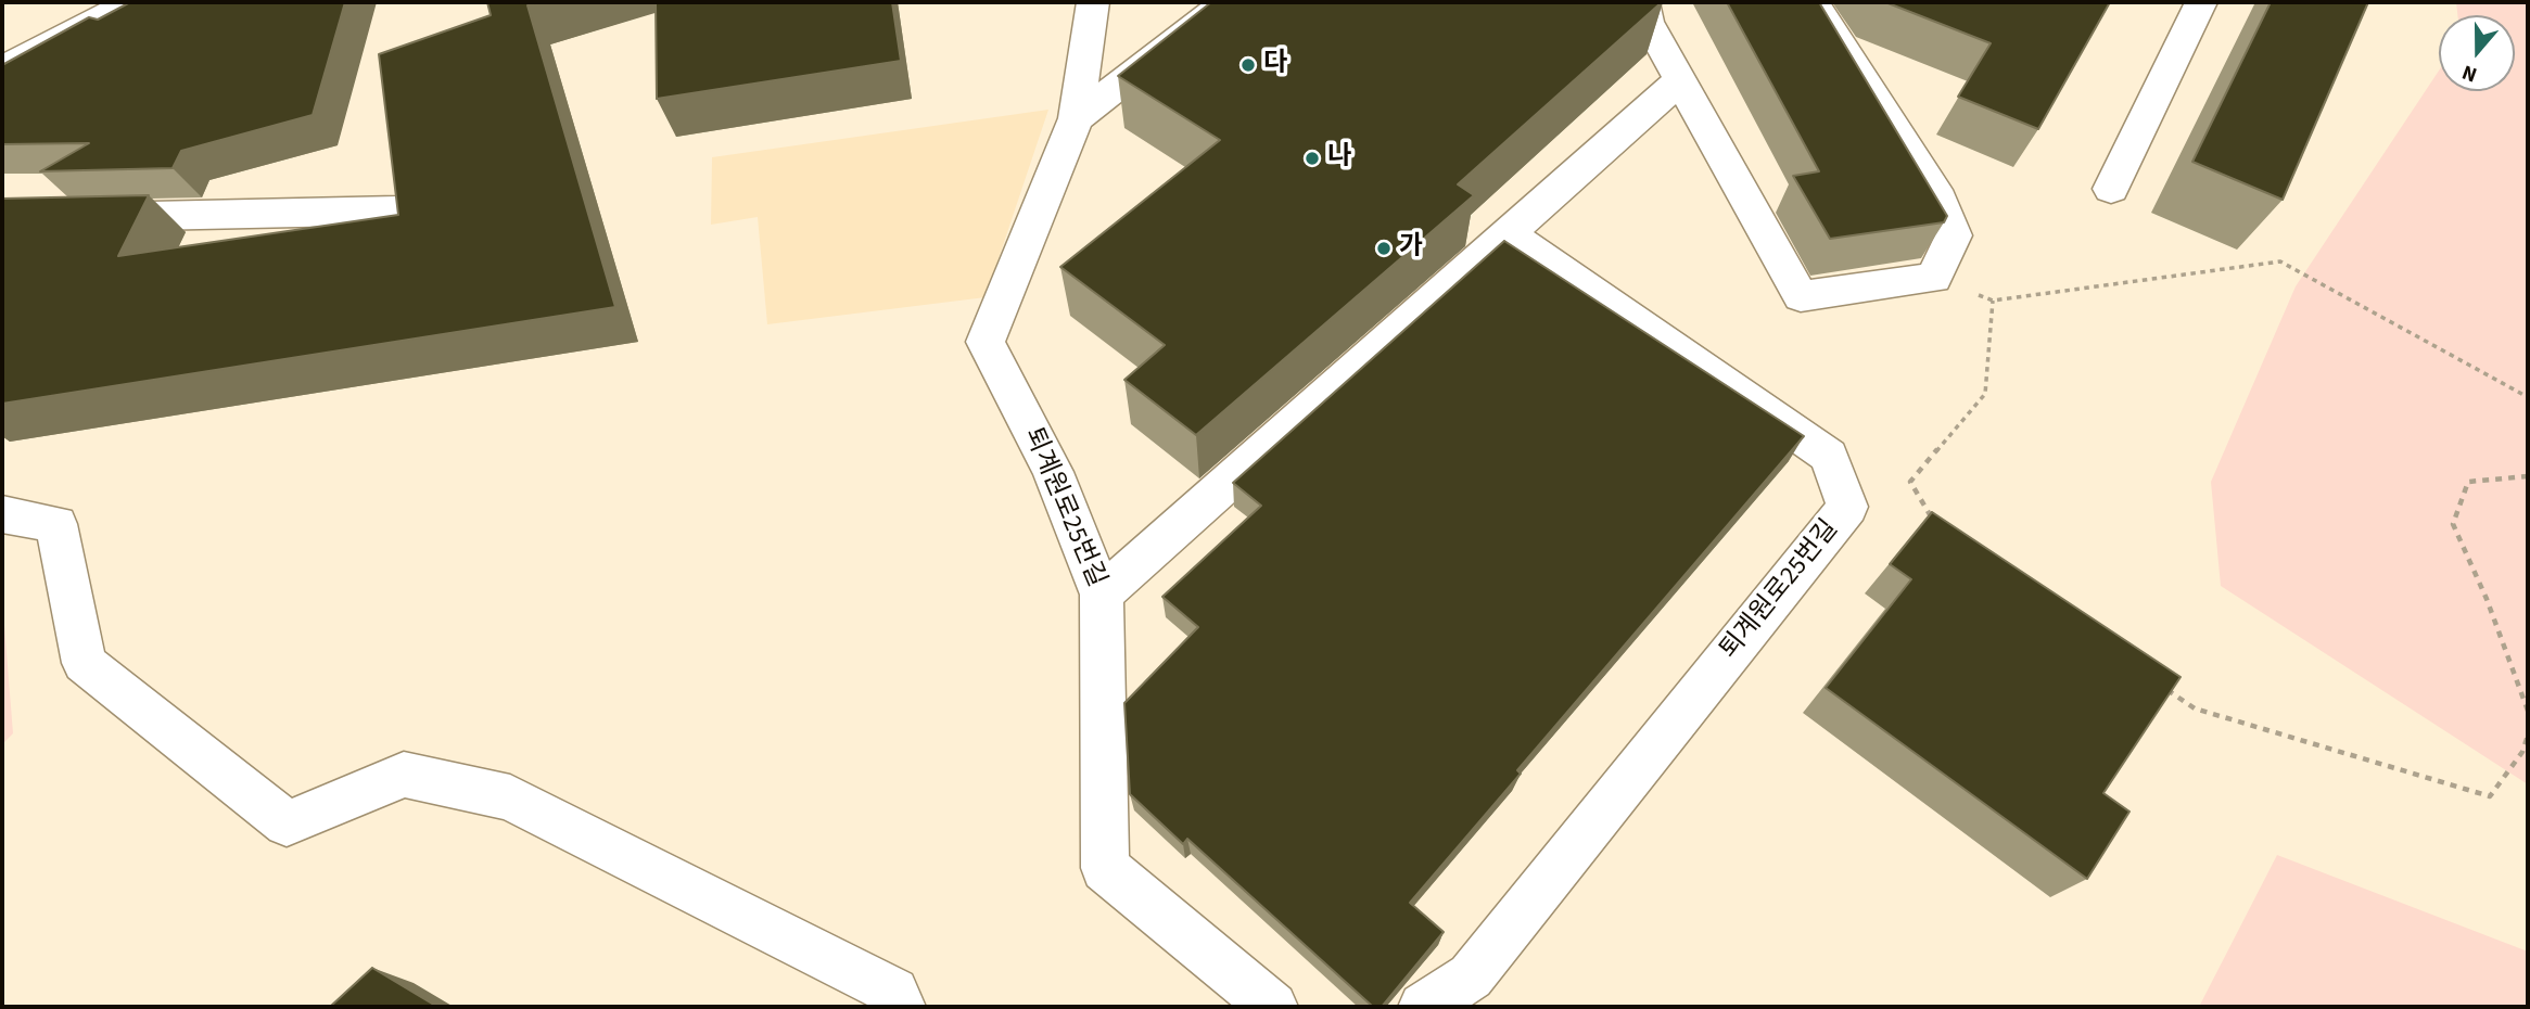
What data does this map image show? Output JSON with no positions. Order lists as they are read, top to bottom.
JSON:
{
  "streets": {
    "street": ["퇴계원로25번길"]
  },
  "places": ["다", "나", "가"],
  "north": "bottom"
}
